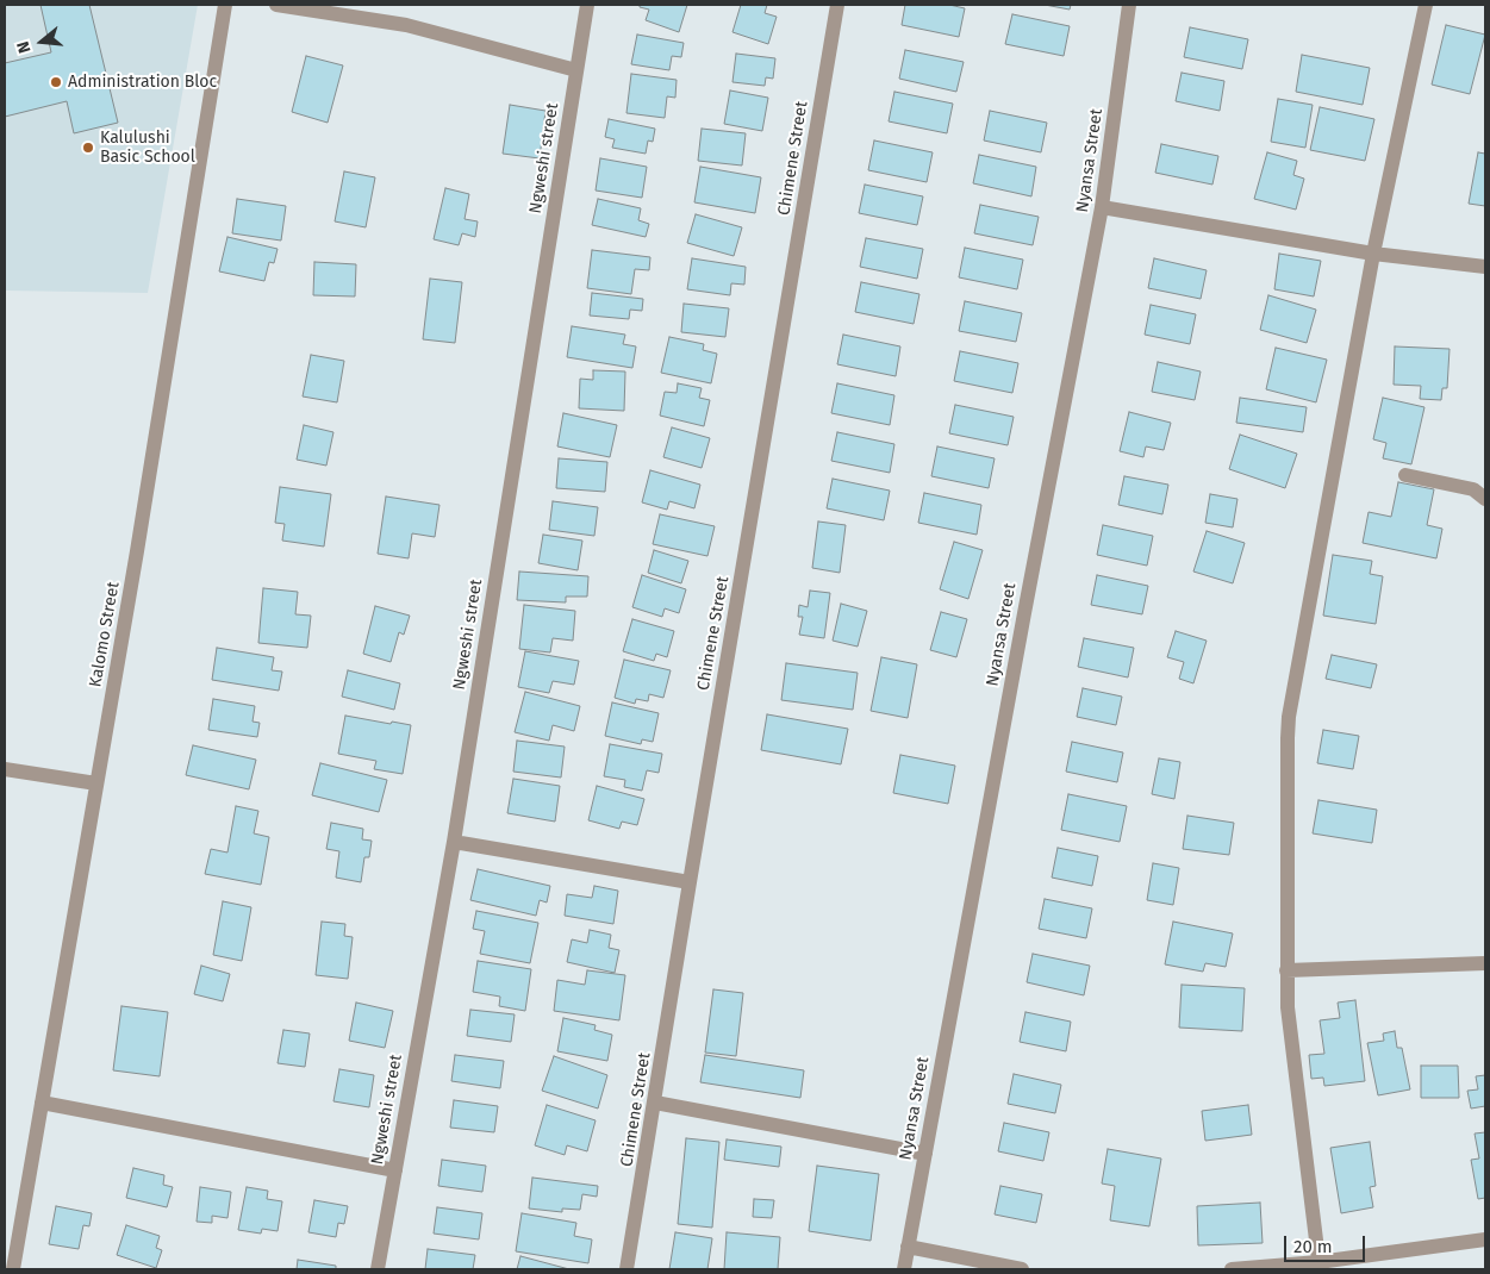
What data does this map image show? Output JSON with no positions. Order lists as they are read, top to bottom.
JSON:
{
  "streets": {
    "street": [
      "Ngweshi street",
      "Chimene Street",
      "Nyansa Street",
      "Kalomo Street"
    ]
  },
  "places": ["Administration Bloc", "Kalulushi Basic School"],
  "scale_bar": "20 m",
  "north": "left"
}
